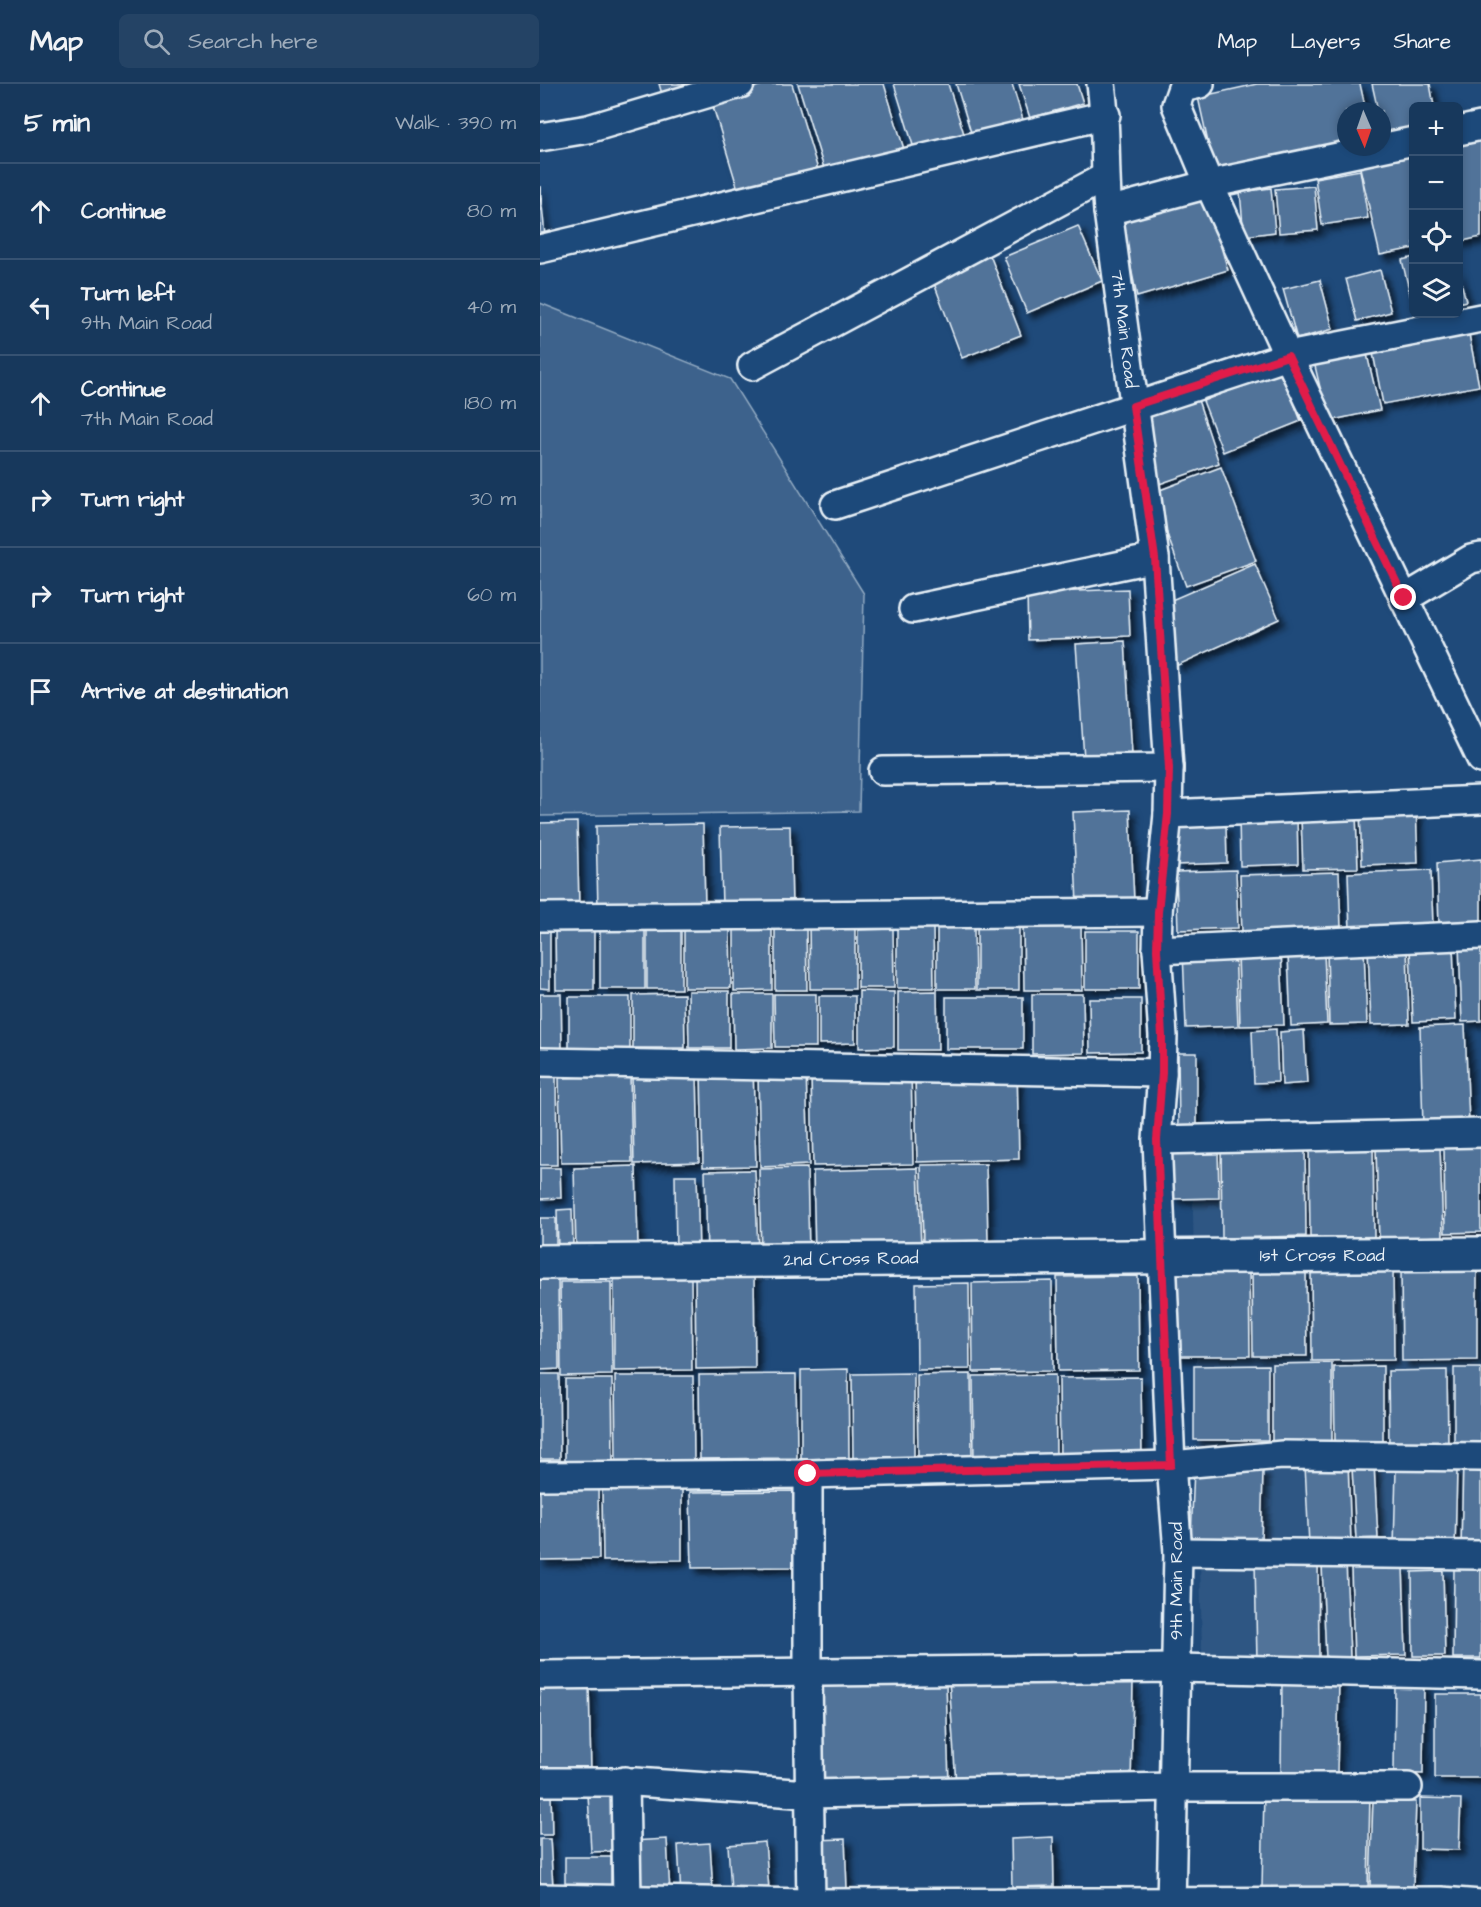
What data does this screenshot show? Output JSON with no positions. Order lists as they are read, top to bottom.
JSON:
{
  "streets": {
    "street": [
      "7th Main Road",
      "1st Cross Road",
      "2nd Cross Road",
      "9th Main Road"
    ]
  },
  "crossings": [
    ["7th Main Road", "1st Cross Road"],
    ["7th Main Road", "2nd Cross Road"],
    ["7th Main Road", "9th Main Road"],
    ["1st Cross Road", "2nd Cross Road"],
    ["1st Cross Road", "9th Main Road"],
    ["2nd Cross Road", "9th Main Road"]
  ],
  "north": "bottom",
  "page": {
    "header": "Map",
    "search": "Search here",
    "nav": ["Map", "Layers", "Share"],
    "heading": ["5 min", "Walk · 390 m"],
    "map_buttons": ["+", "−"],
    "list": [
      ["Continue", "80 m"],
      ["Turn left", "9th Main Road", "40 m"],
      ["Continue", "7th Main Road", "180 m"],
      ["Turn right", "30 m"],
      ["Turn right", "60 m"],
      "Arrive at destination"
    ]
  }
}
